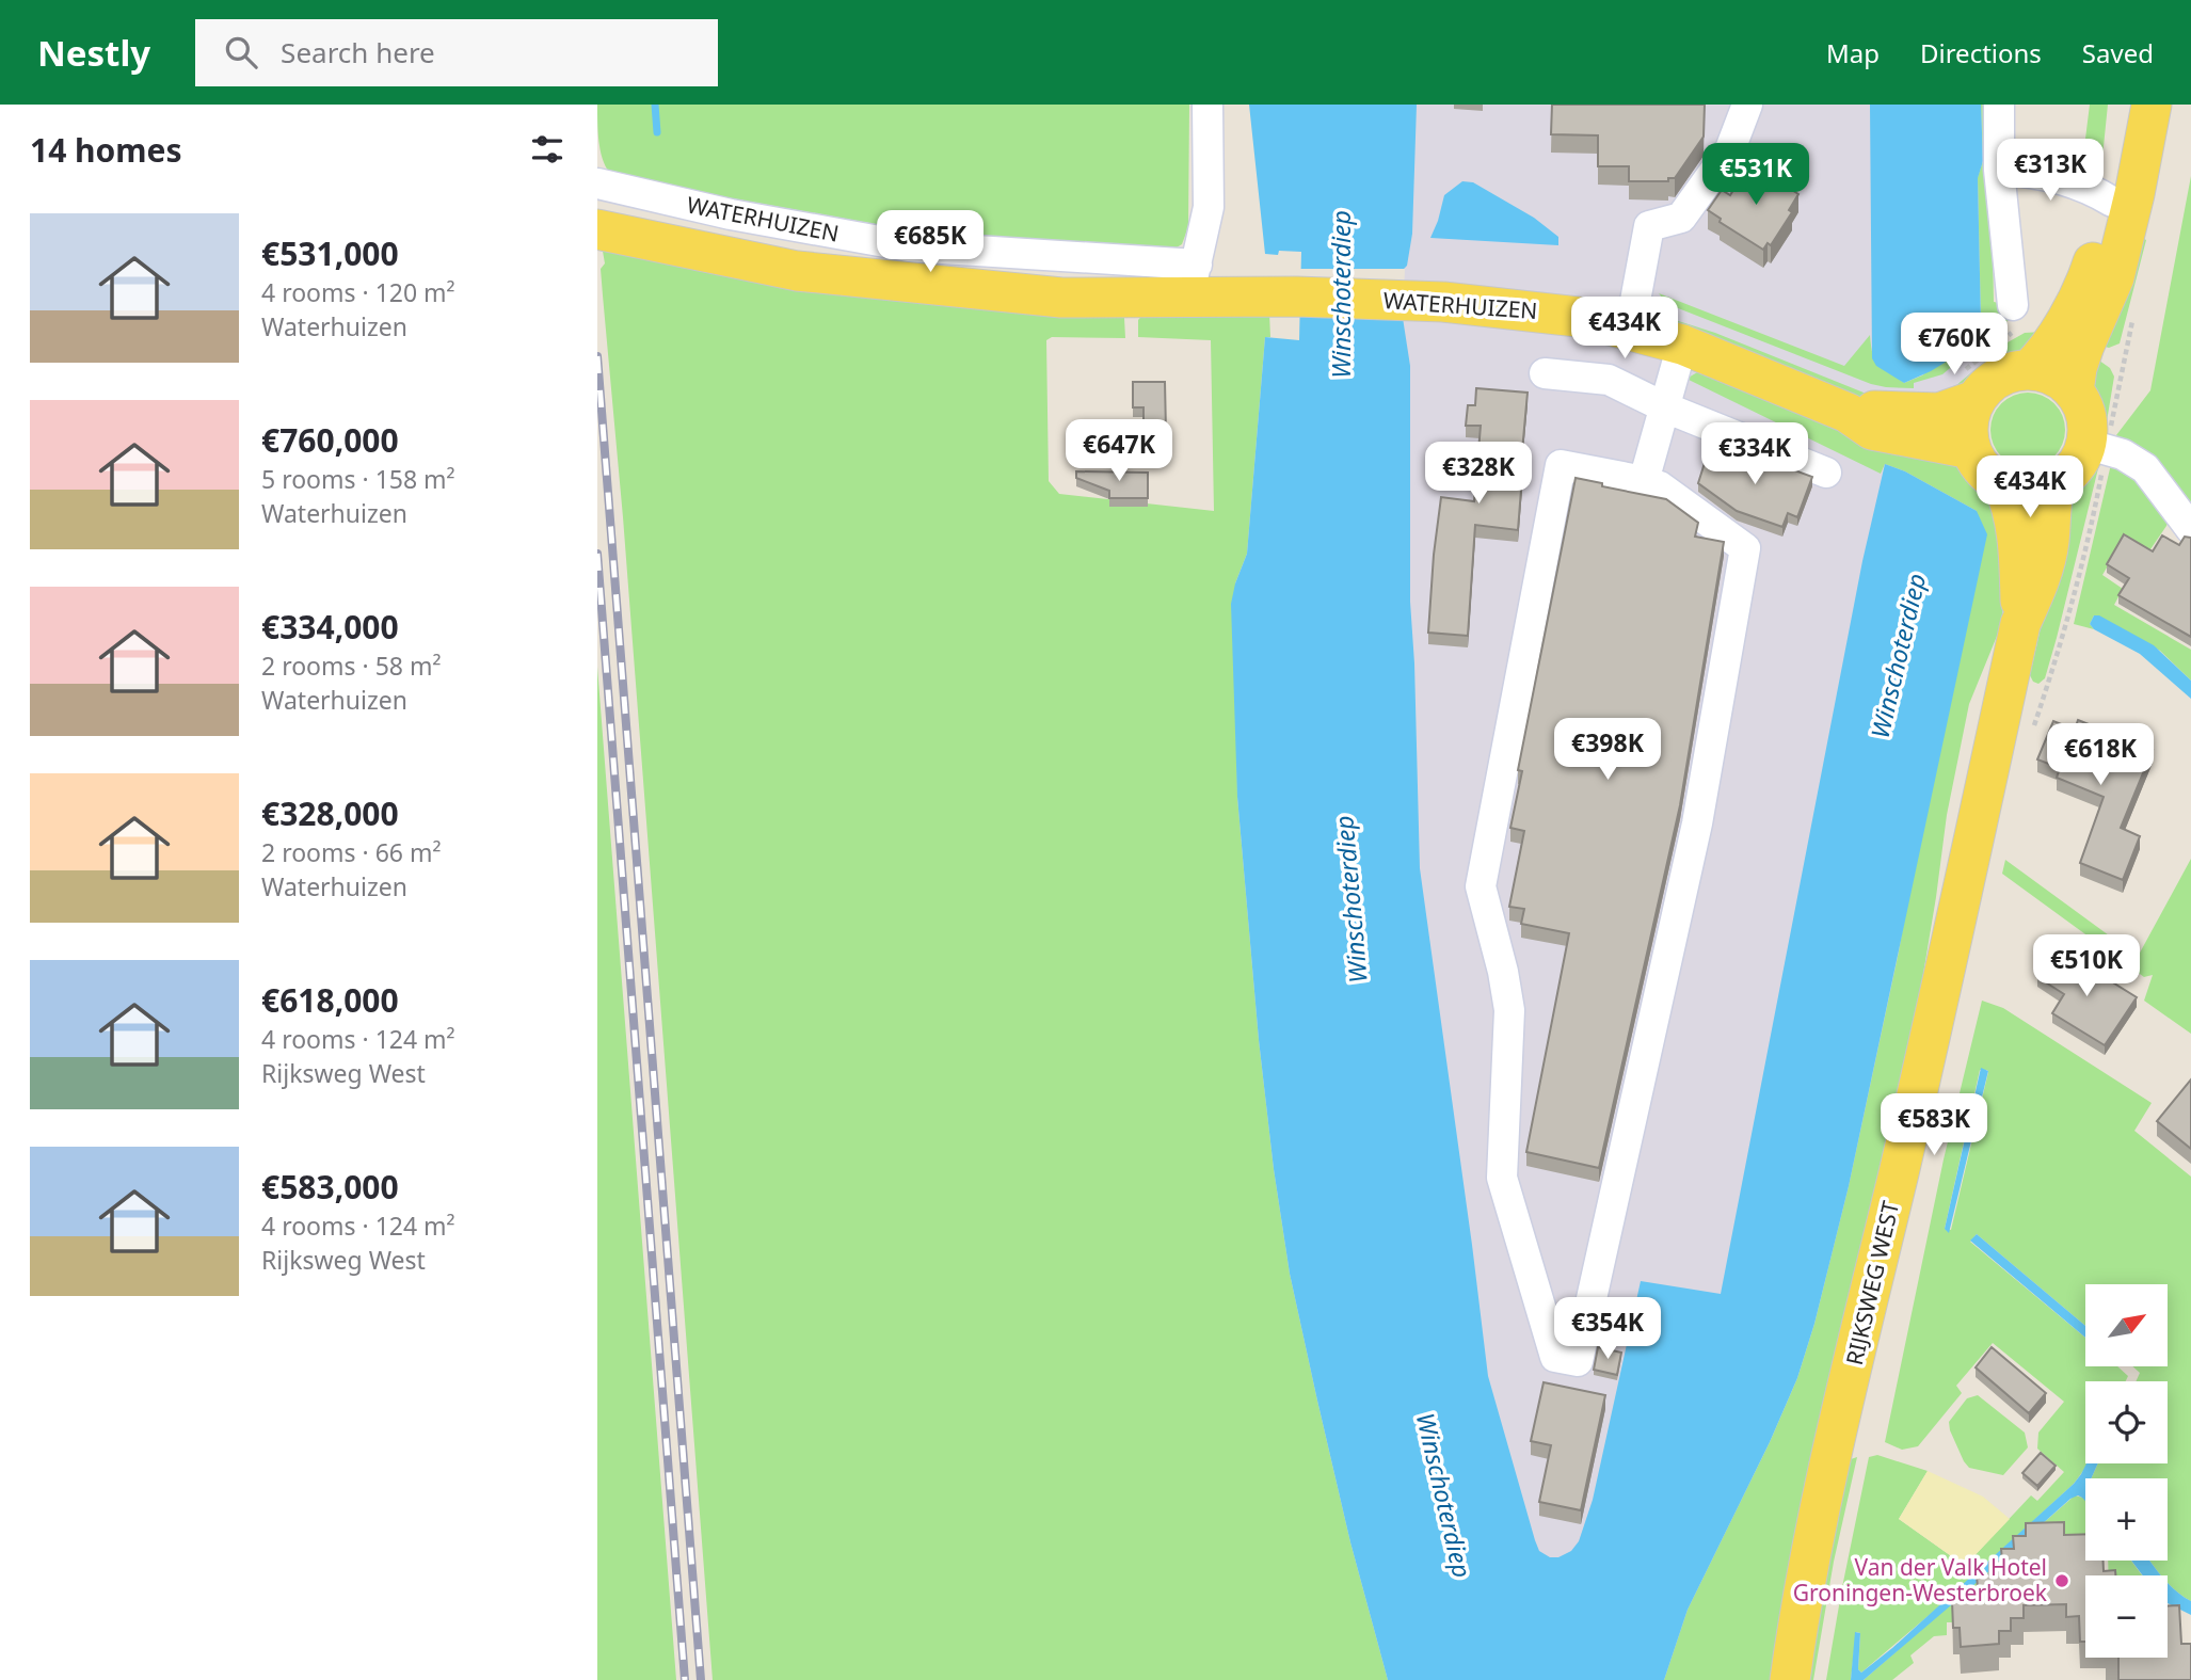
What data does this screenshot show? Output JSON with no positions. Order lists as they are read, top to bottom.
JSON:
{
  "streets": {
    "main road": ["WATERHUIZEN", "RIJKSWEG WEST"]
  },
  "crossings": [
    ["WATERHUIZEN", "RIJKSWEG WEST"]
  ],
  "water": ["Winschoterdiep"],
  "places": ["Van der Valk Hotel Groningen-Westerbroek"],
  "north": "top right",
  "page": {
    "header": "Nestly",
    "search": "Search here",
    "nav": ["Map", "Directions", "Saved"],
    "heading": "14 homes",
    "price": [
      "€313K",
      "€531K",
      "€685K",
      "€434K",
      "€760K",
      "€647K",
      "€334K",
      "€328K",
      "€434K",
      "€398K",
      "€618K",
      "€510K",
      "€583K",
      "€354K"
    ],
    "list": [
      {
        "name": "€531,000",
        "note": "4 rooms · 120 m² · Waterhuizen"
      },
      {
        "name": "€760,000",
        "note": "5 rooms · 158 m² · Waterhuizen"
      },
      {
        "name": "€334,000",
        "note": "2 rooms · 58 m² · Waterhuizen"
      },
      {
        "name": "€328,000",
        "note": "2 rooms · 66 m² · Waterhuizen"
      },
      {
        "name": "€618,000",
        "note": "4 rooms · 124 m² · Rijksweg West"
      },
      {
        "name": "€583,000",
        "note": "4 rooms · 124 m² · Rijksweg West"
      }
    ],
    "map_buttons": ["+", "−"]
  }
}
